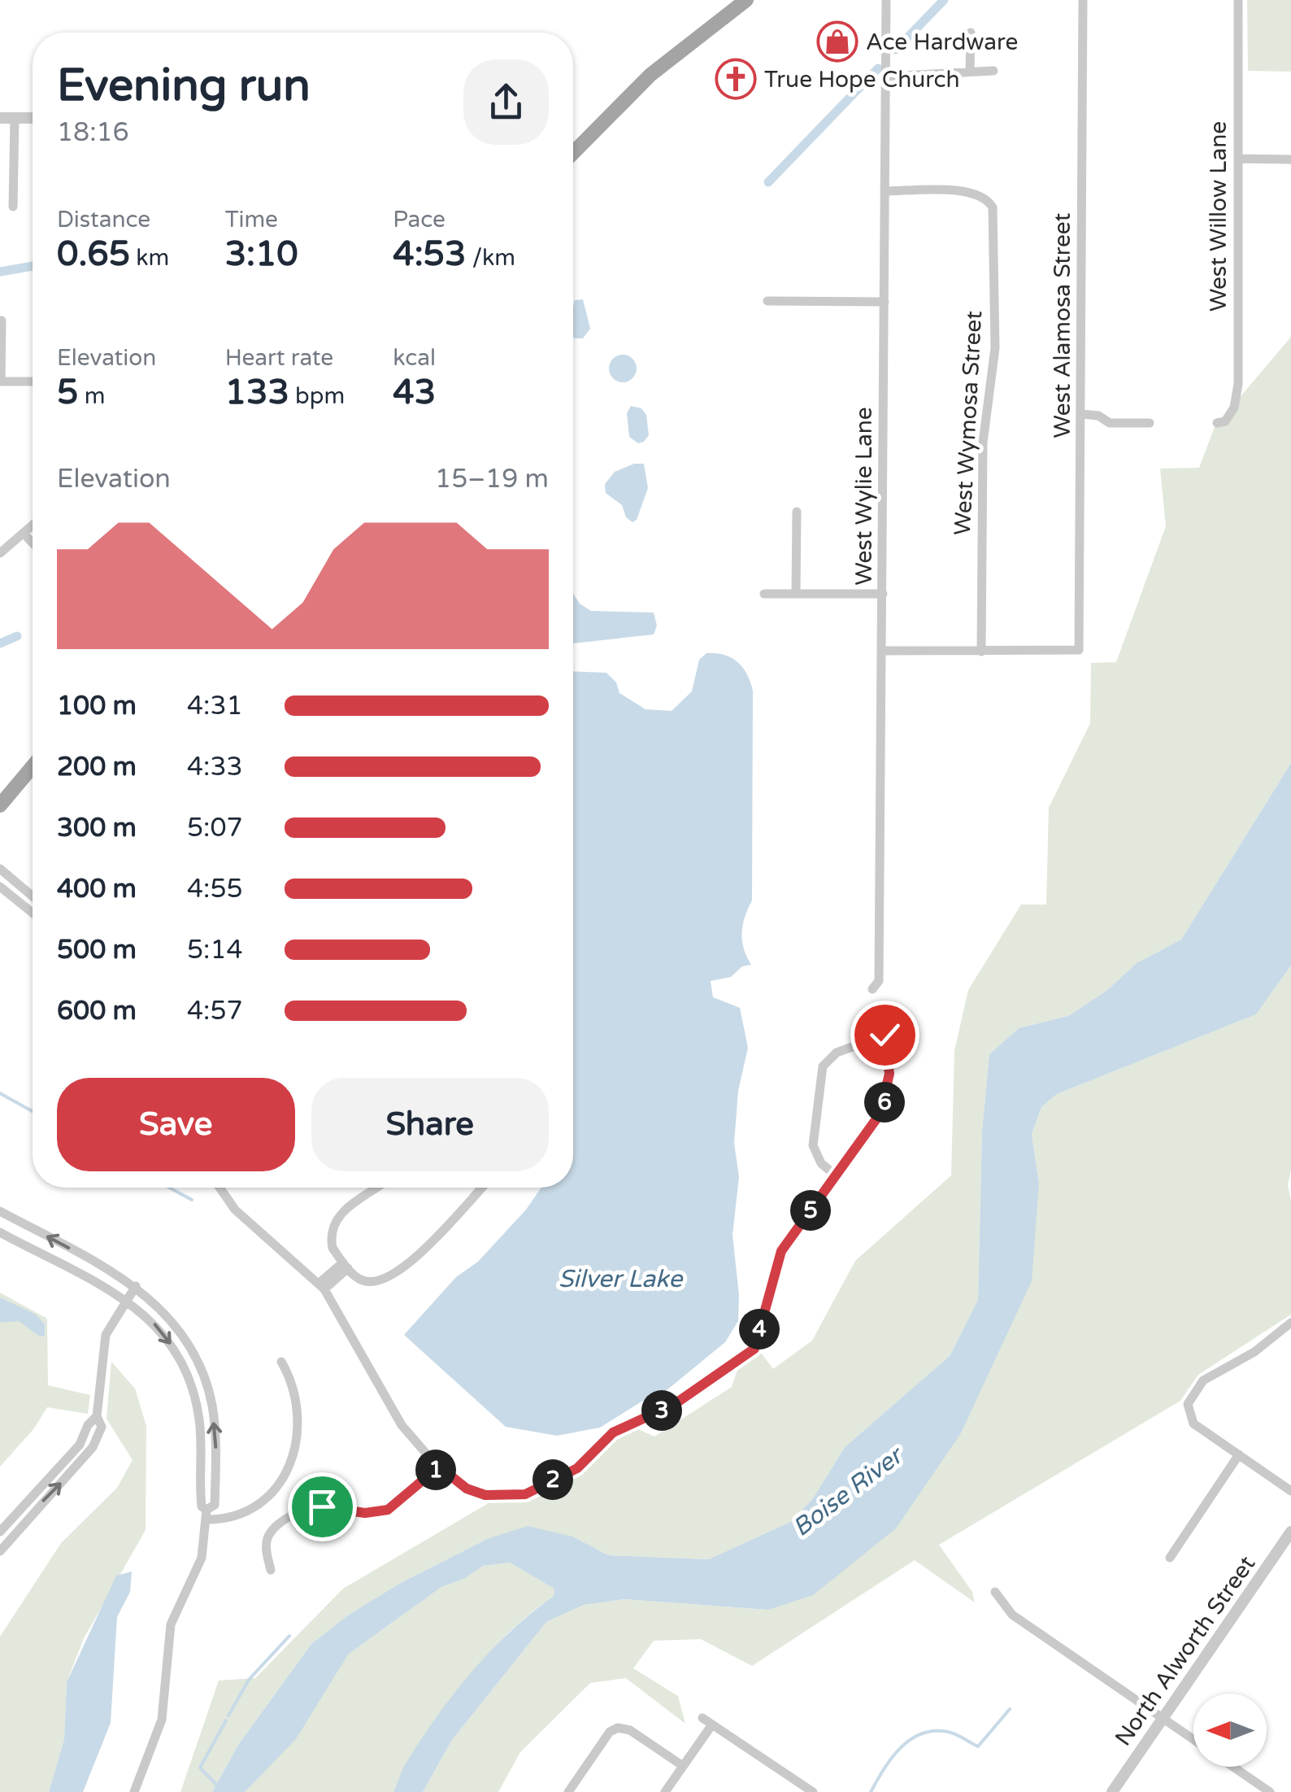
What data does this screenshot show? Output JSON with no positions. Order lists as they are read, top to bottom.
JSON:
{
  "streets": {
    "street": [
      "West Willow Lane",
      "West Alamosa Street",
      "West Wymosa Street",
      "West Wylie Lane",
      "North Alworth Street"
    ]
  },
  "crossings": [
    ["West Alamosa Street", "West Wymosa Street"],
    ["West Wymosa Street", "West Wylie Lane"]
  ],
  "water": ["Silver Lake", "Boise River"],
  "places": {
    "shop": ["Ace Hardware"],
    "church": ["True Hope Church"]
  },
  "north": "left",
  "page": {
    "heading": ["Evening run", "18:16"],
    "stats": [
      ["Distance", "0.65 km"],
      ["Time", "3:10"],
      ["Pace", "4:53 /km"],
      ["Elevation", "5 m"],
      ["Heart rate", "133 bpm"],
      ["kcal", "43"]
    ],
    "chart": ["Elevation", "15–19 m"],
    "list": [
      {
        "name": "100 m",
        "note": "4:31"
      },
      {
        "name": "200 m",
        "note": "4:33"
      },
      {
        "name": "300 m",
        "note": "5:07"
      },
      {
        "name": "400 m",
        "note": "4:55"
      },
      {
        "name": "500 m",
        "note": "5:14"
      },
      {
        "name": "600 m",
        "note": "4:57"
      }
    ],
    "buttons": ["Save", "Share"],
    "pins": [
      "6",
      "5",
      "4",
      "3",
      "1",
      "2"
    ]
  }
}
